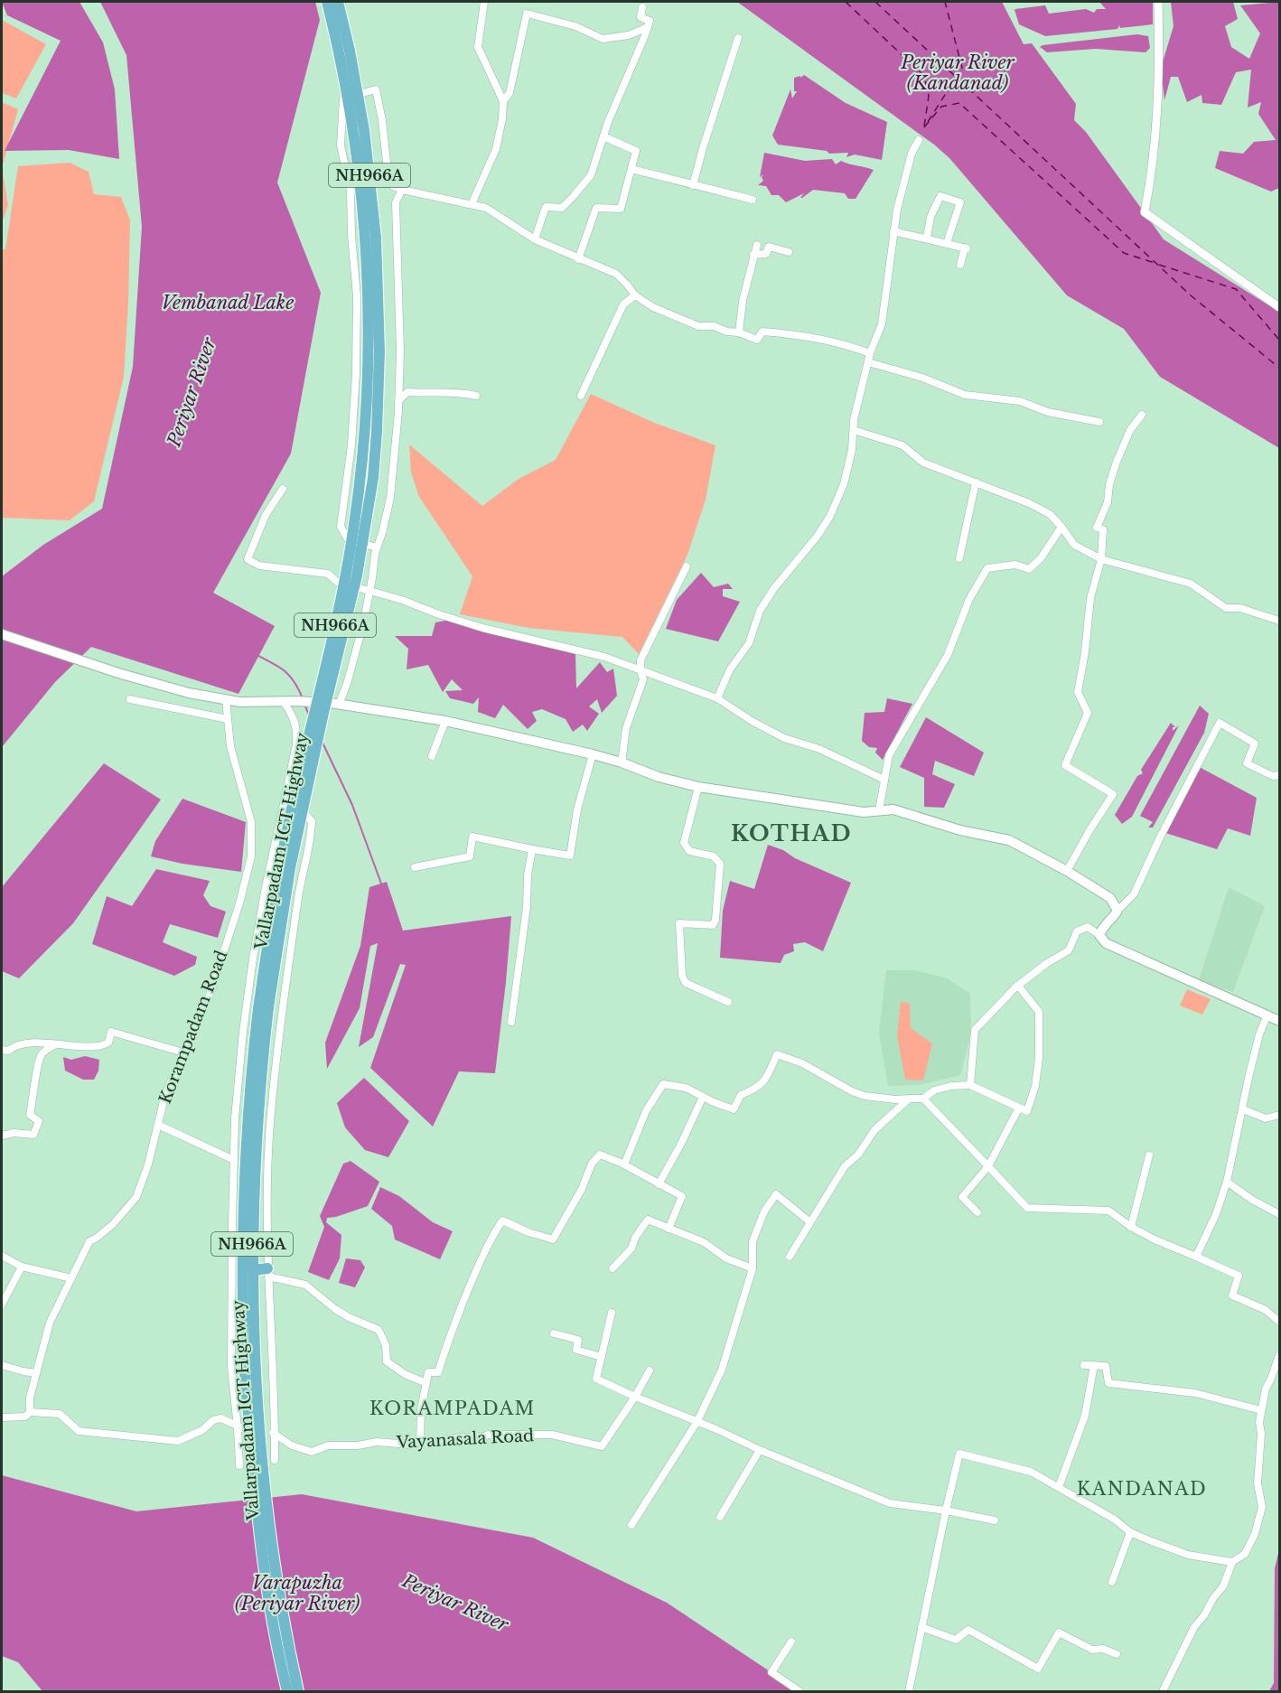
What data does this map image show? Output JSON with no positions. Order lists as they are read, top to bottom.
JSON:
{
  "streets": {
    "highway": ["NH966A", "Vallarpadam ICT Highway"],
    "street": ["Korampadam Road", "Vayanasala Road"]
  },
  "districts": ["KOTHAD", "KORAMPADAM", "KANDANAD"],
  "water": [
    "Periyar River (Kandanad)",
    "Vembanad Lake",
    "Periyar River",
    "Varapuzha (Periyar River)"
  ]
}
